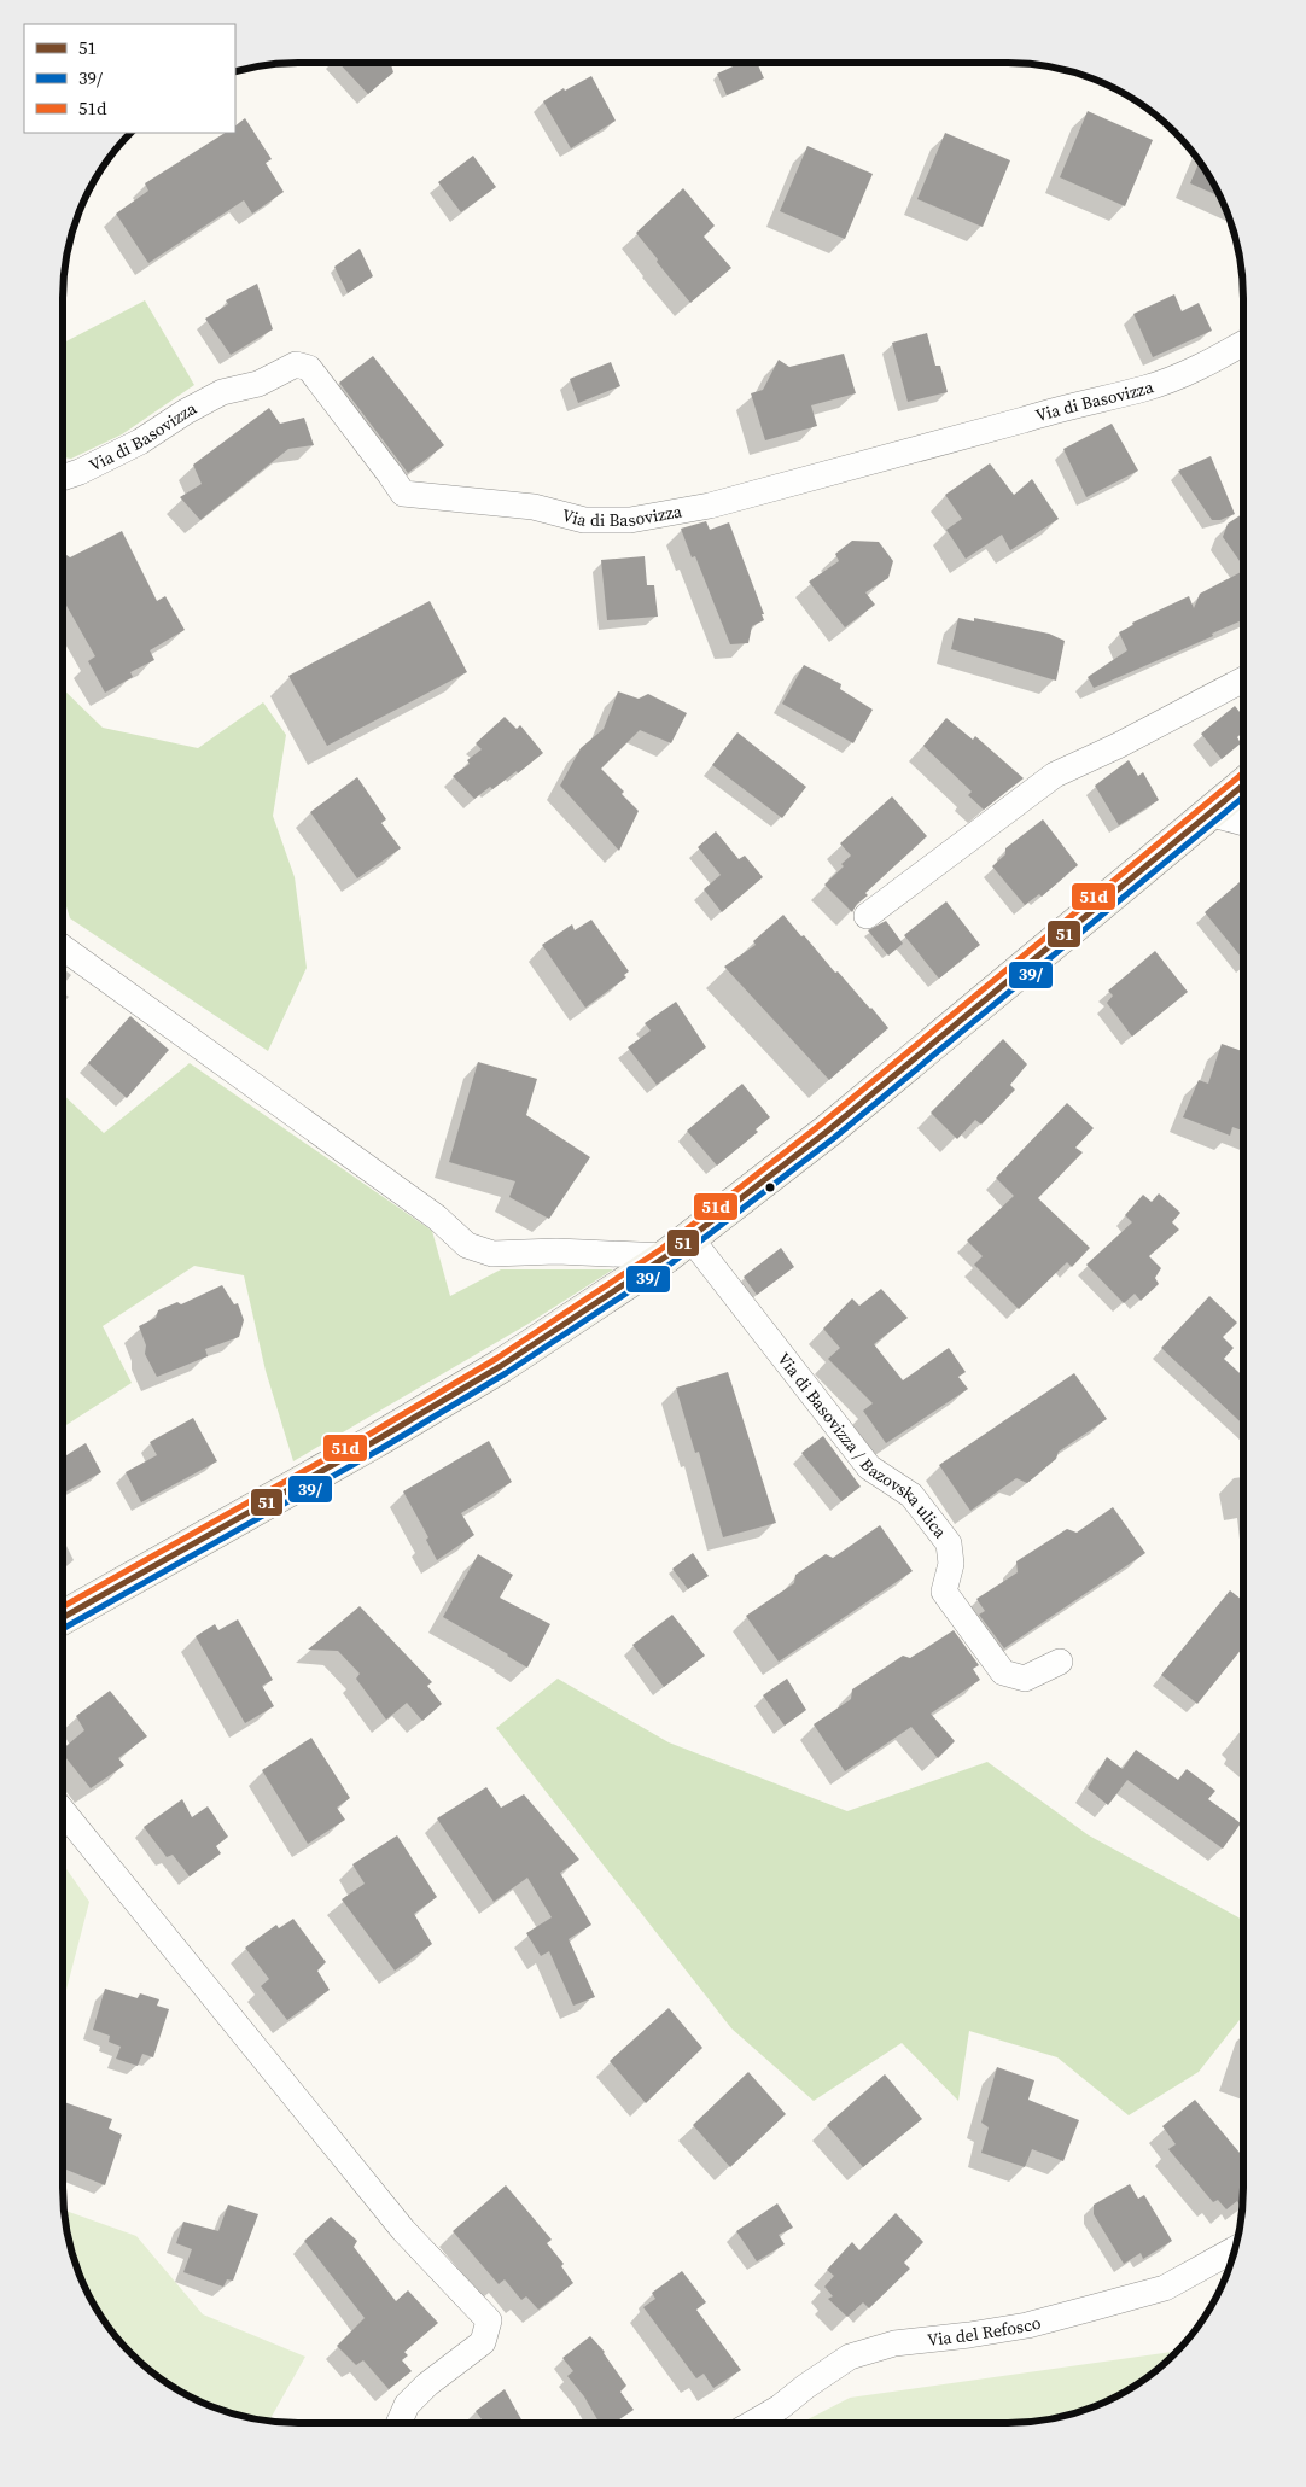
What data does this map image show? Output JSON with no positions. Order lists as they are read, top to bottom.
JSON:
{
  "streets": {
    "street": ["Via di Basovizza", "Via di Basovizza / Bazovska ulica", "Via del Refosco"]
  },
  "lines": ["transit line 51d", "transit line 51", "transit line 39/"],
  "legend": ["51", "39/", "51d"]
}
